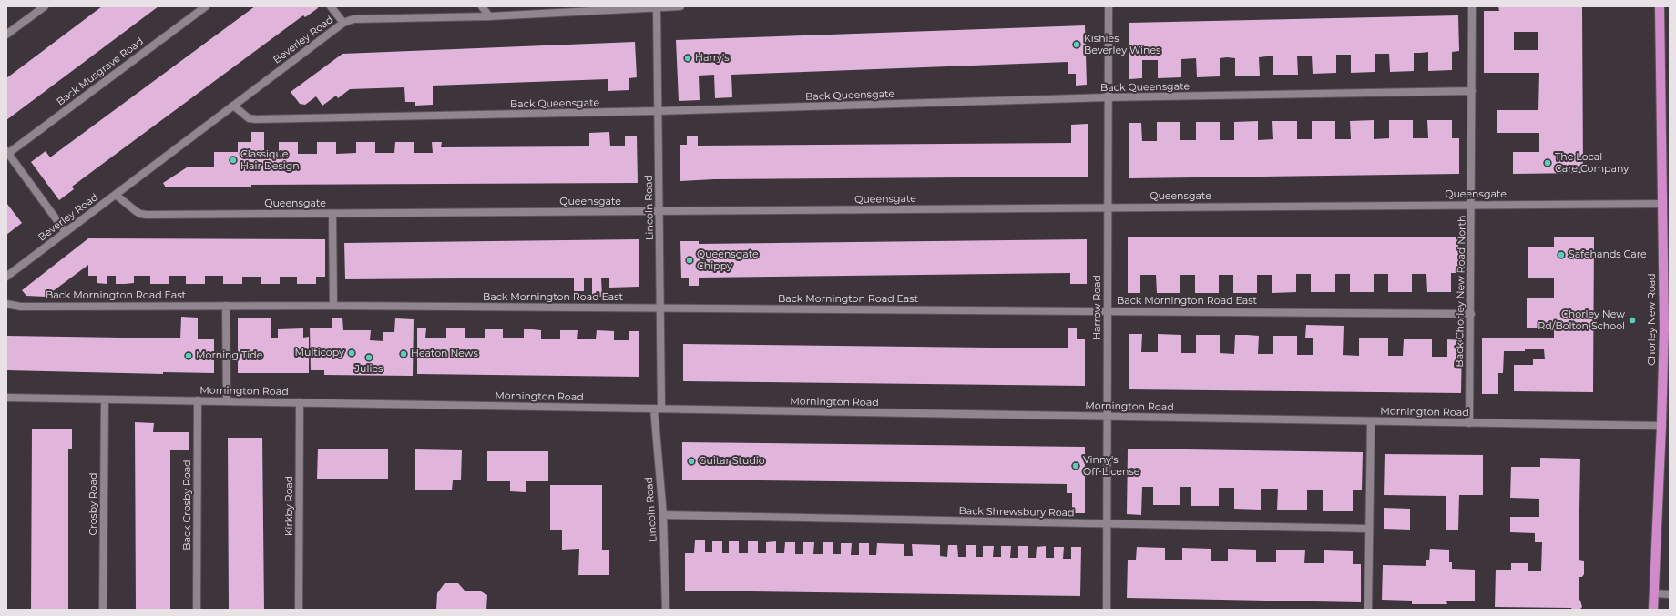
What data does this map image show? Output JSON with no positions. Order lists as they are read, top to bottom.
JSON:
{
  "streets": {
    "main road": ["Chorley New Road"],
    "street": [
      "Beverley Road",
      "Back Musgrave Road",
      "Back Queensgate",
      "Queensgate",
      "Lincoln Road",
      "Back Chorley New Road North",
      "Back Mornington Road East",
      "Harrow Road",
      "Mornington Road",
      "Crosby Road",
      "Back Crosby Road",
      "Kirkby Road",
      "Back Shrewsbury Road"
    ]
  },
  "crossings": [
    ["Beverley Road", "Back Queensgate"],
    ["Beverley Road", "Queensgate"],
    ["Beverley Road", "Lincoln Road"],
    ["Back Queensgate", "Lincoln Road"],
    ["Back Queensgate", "Back Chorley New Road North"],
    ["Back Queensgate", "Harrow Road"],
    ["Queensgate", "Lincoln Road"],
    ["Queensgate", "Back Chorley New Road North"],
    ["Queensgate", "Harrow Road"],
    ["Queensgate", "Chorley New Road"],
    ["Lincoln Road", "Back Mornington Road East"],
    ["Lincoln Road", "Mornington Road"],
    ["Lincoln Road", "Back Shrewsbury Road"],
    ["Back Chorley New Road North", "Back Mornington Road East"],
    ["Back Chorley New Road North", "Mornington Road"],
    ["Back Mornington Road East", "Harrow Road"],
    ["Harrow Road", "Mornington Road"],
    ["Harrow Road", "Back Shrewsbury Road"],
    ["Chorley New Road", "Mornington Road"],
    ["Mornington Road", "Crosby Road"],
    ["Mornington Road", "Back Crosby Road"],
    ["Mornington Road", "Kirkby Road"]
  ],
  "places": [
    "Kishies Beverley Wines",
    "Harry's",
    "Classique Hair Design",
    "The Local Care Company",
    "Safehands Care",
    "Queensgate Chippy",
    "Chorley New Rd/Bolton School",
    "Multicopy",
    "Heaton News",
    "Morning Tide",
    "Julies",
    "Guitar Studio",
    "Vinny's Off-License"
  ]
}
